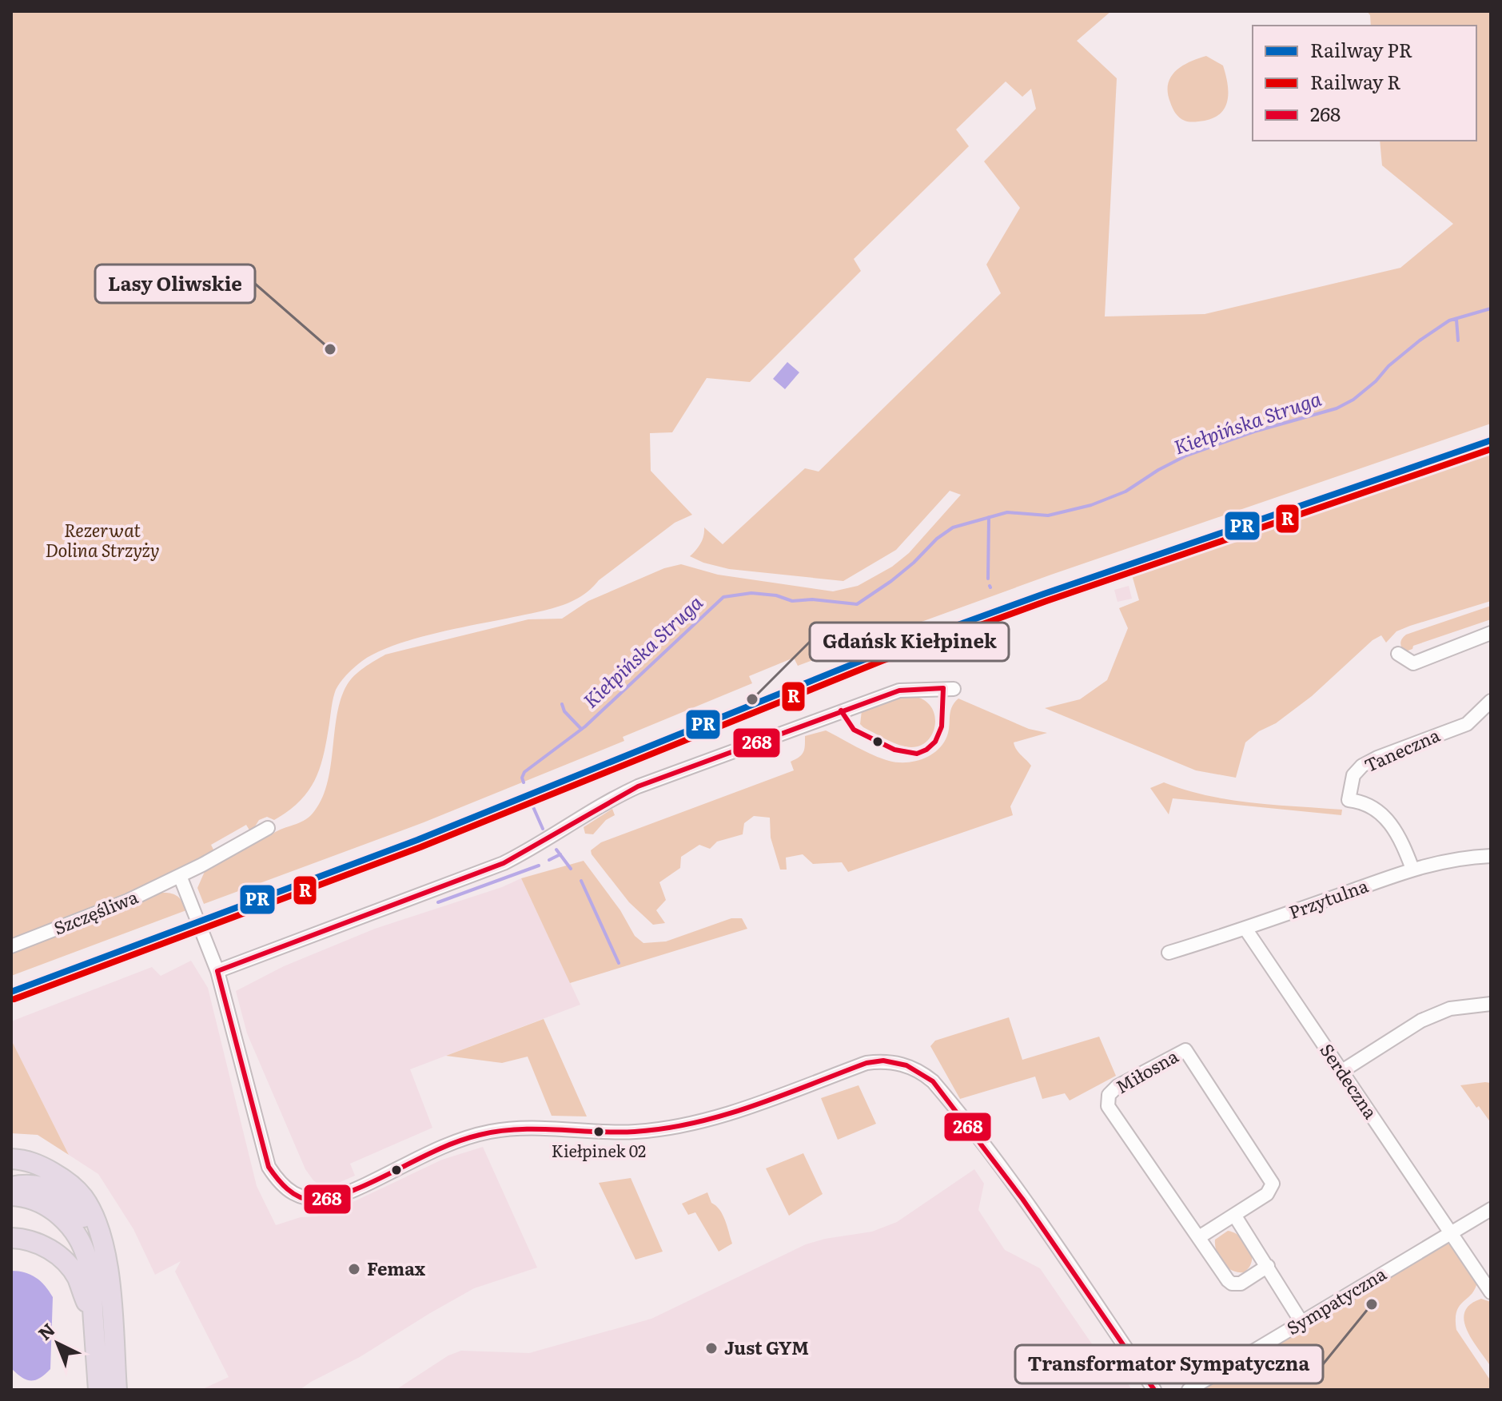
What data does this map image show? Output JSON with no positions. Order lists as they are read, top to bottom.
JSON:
{
  "streets": {
    "street": [
      "Taneczna",
      "Przytulna",
      "Szczęśliwa",
      "Miłosna",
      "Serdeczna",
      "Sympatyczna"
    ]
  },
  "crossings": [
    ["Taneczna", "Przytulna"],
    ["Przytulna", "Serdeczna"],
    ["Serdeczna", "Sympatyczna"]
  ],
  "water": ["Kiełpińska Struga"],
  "parks": ["Rezerwat Dolina Strzyży"],
  "places": [
    "Lasy Oliwskie",
    "Gdańsk Kiełpinek",
    "Kiełpinek 02",
    "Femax",
    "Transformator Sympatyczna",
    "Just GYM"
  ],
  "lines": ["rail line PR", "rail line R", "transit line 268"],
  "legend": ["Railway PR", "Railway R", "268"],
  "north": "top left"
}
